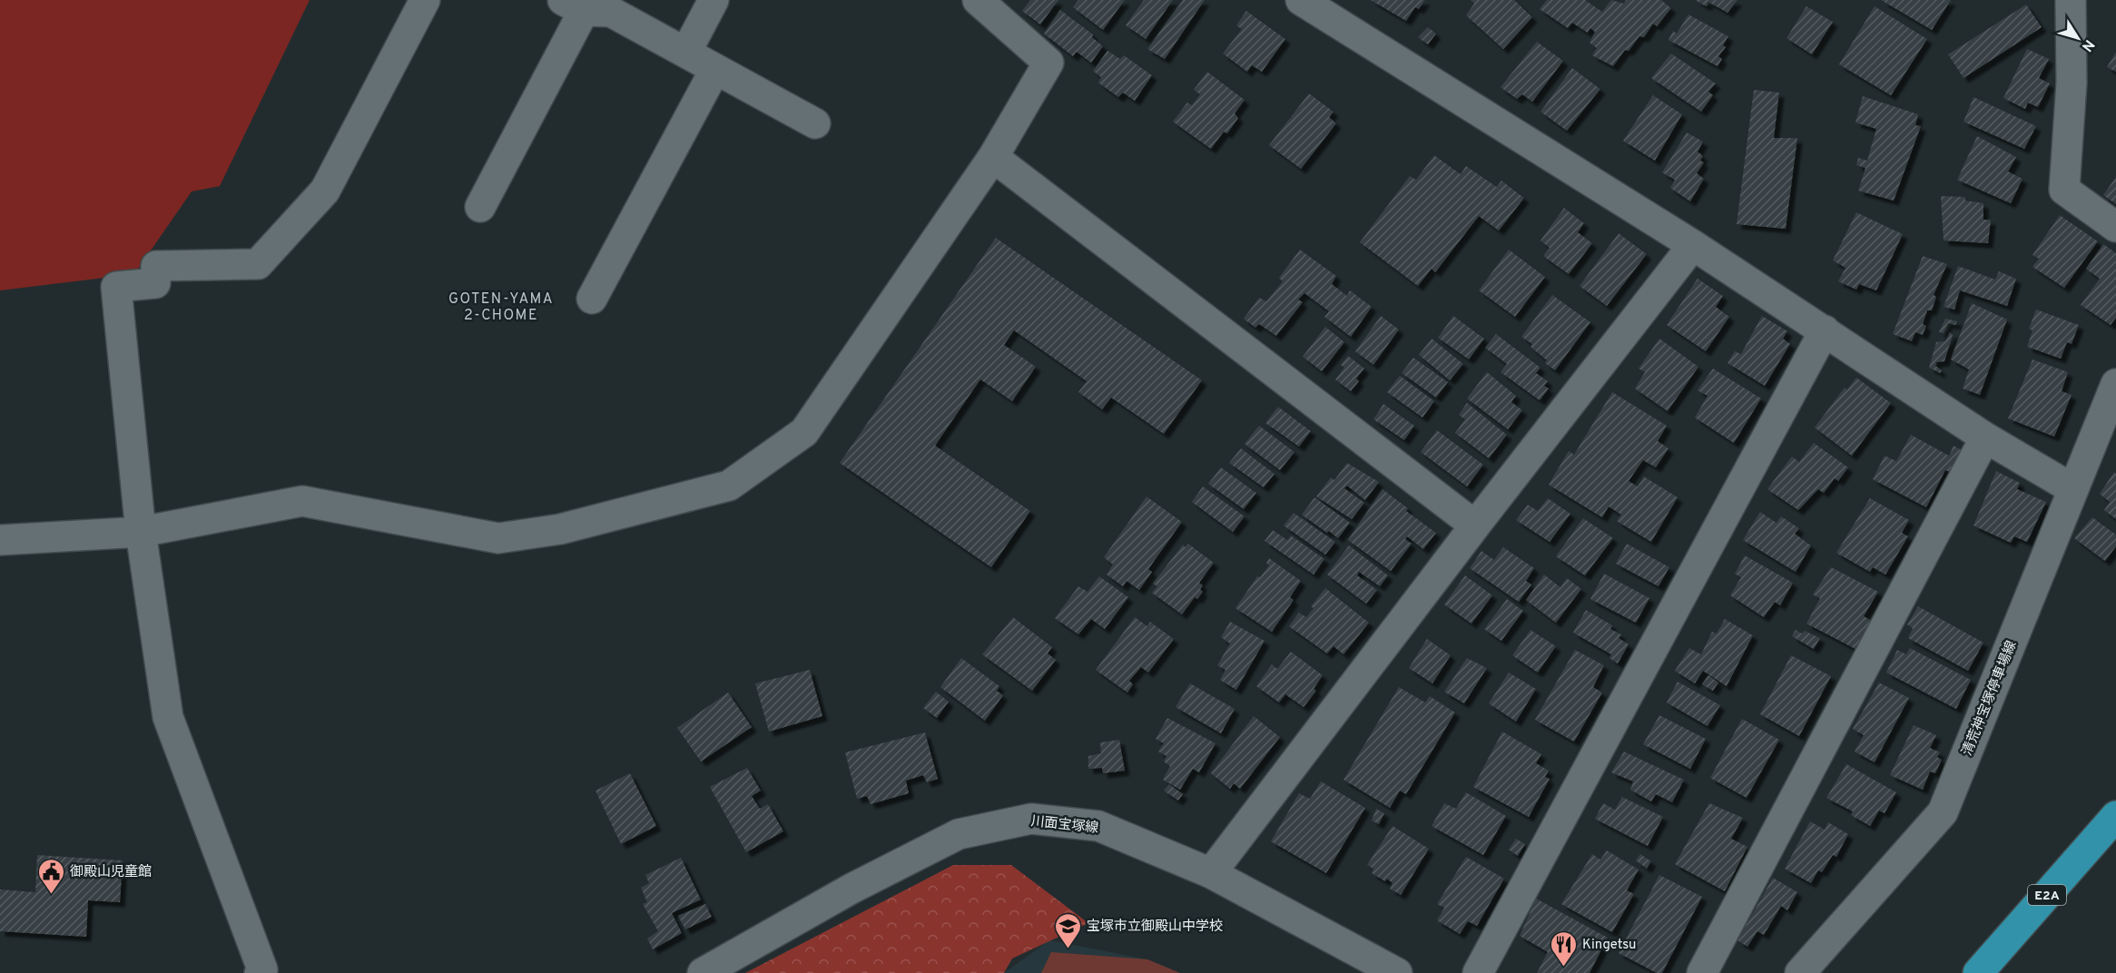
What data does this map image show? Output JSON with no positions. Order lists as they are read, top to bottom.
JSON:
{
  "streets": {
    "highway": ["E2A"],
    "street": ["清荒神宝塚停車場線", "川面宝塚線"]
  },
  "districts": ["GOTEN-YAMA 2-CHOME"],
  "places": {
    "public building": ["御殿山児童館"],
    "school or university": ["宝塚市立御殿山中学校"],
    "restaurant": ["Kingetsu"]
  },
  "north": "bottom right"
}
